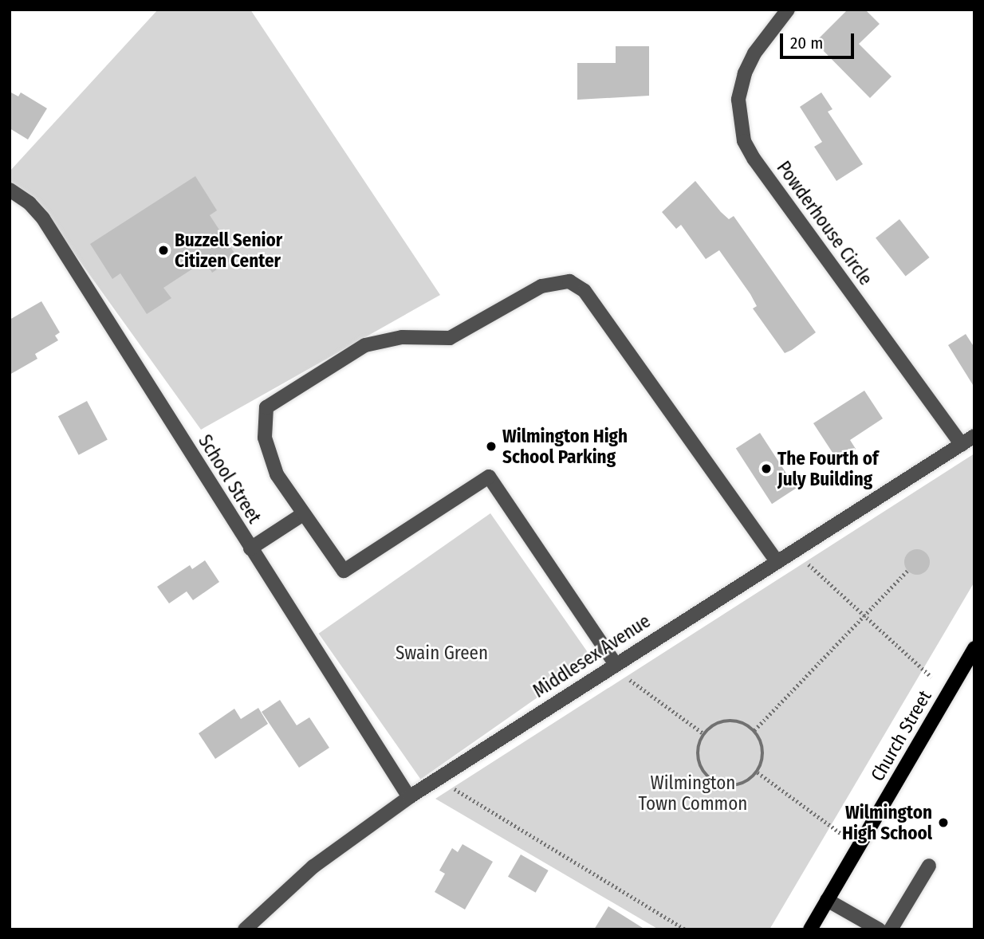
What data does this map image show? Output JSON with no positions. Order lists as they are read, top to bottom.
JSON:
{
  "streets": {
    "main road": ["Church Street"],
    "street": ["Powderhouse Circle", "School Street", "Middlesex Avenue"]
  },
  "crossings": [
    ["Powderhouse Circle", "Middlesex Avenue"],
    ["School Street", "Middlesex Avenue"]
  ],
  "parks": ["Swain Green", "Wilmington Town Common"],
  "places": [
    "Buzzell Senior Citizen Center",
    "Wilmington High School Parking",
    "The Fourth of July Building",
    "Wilmington High School"
  ],
  "scale_bar": "20 m"
}
